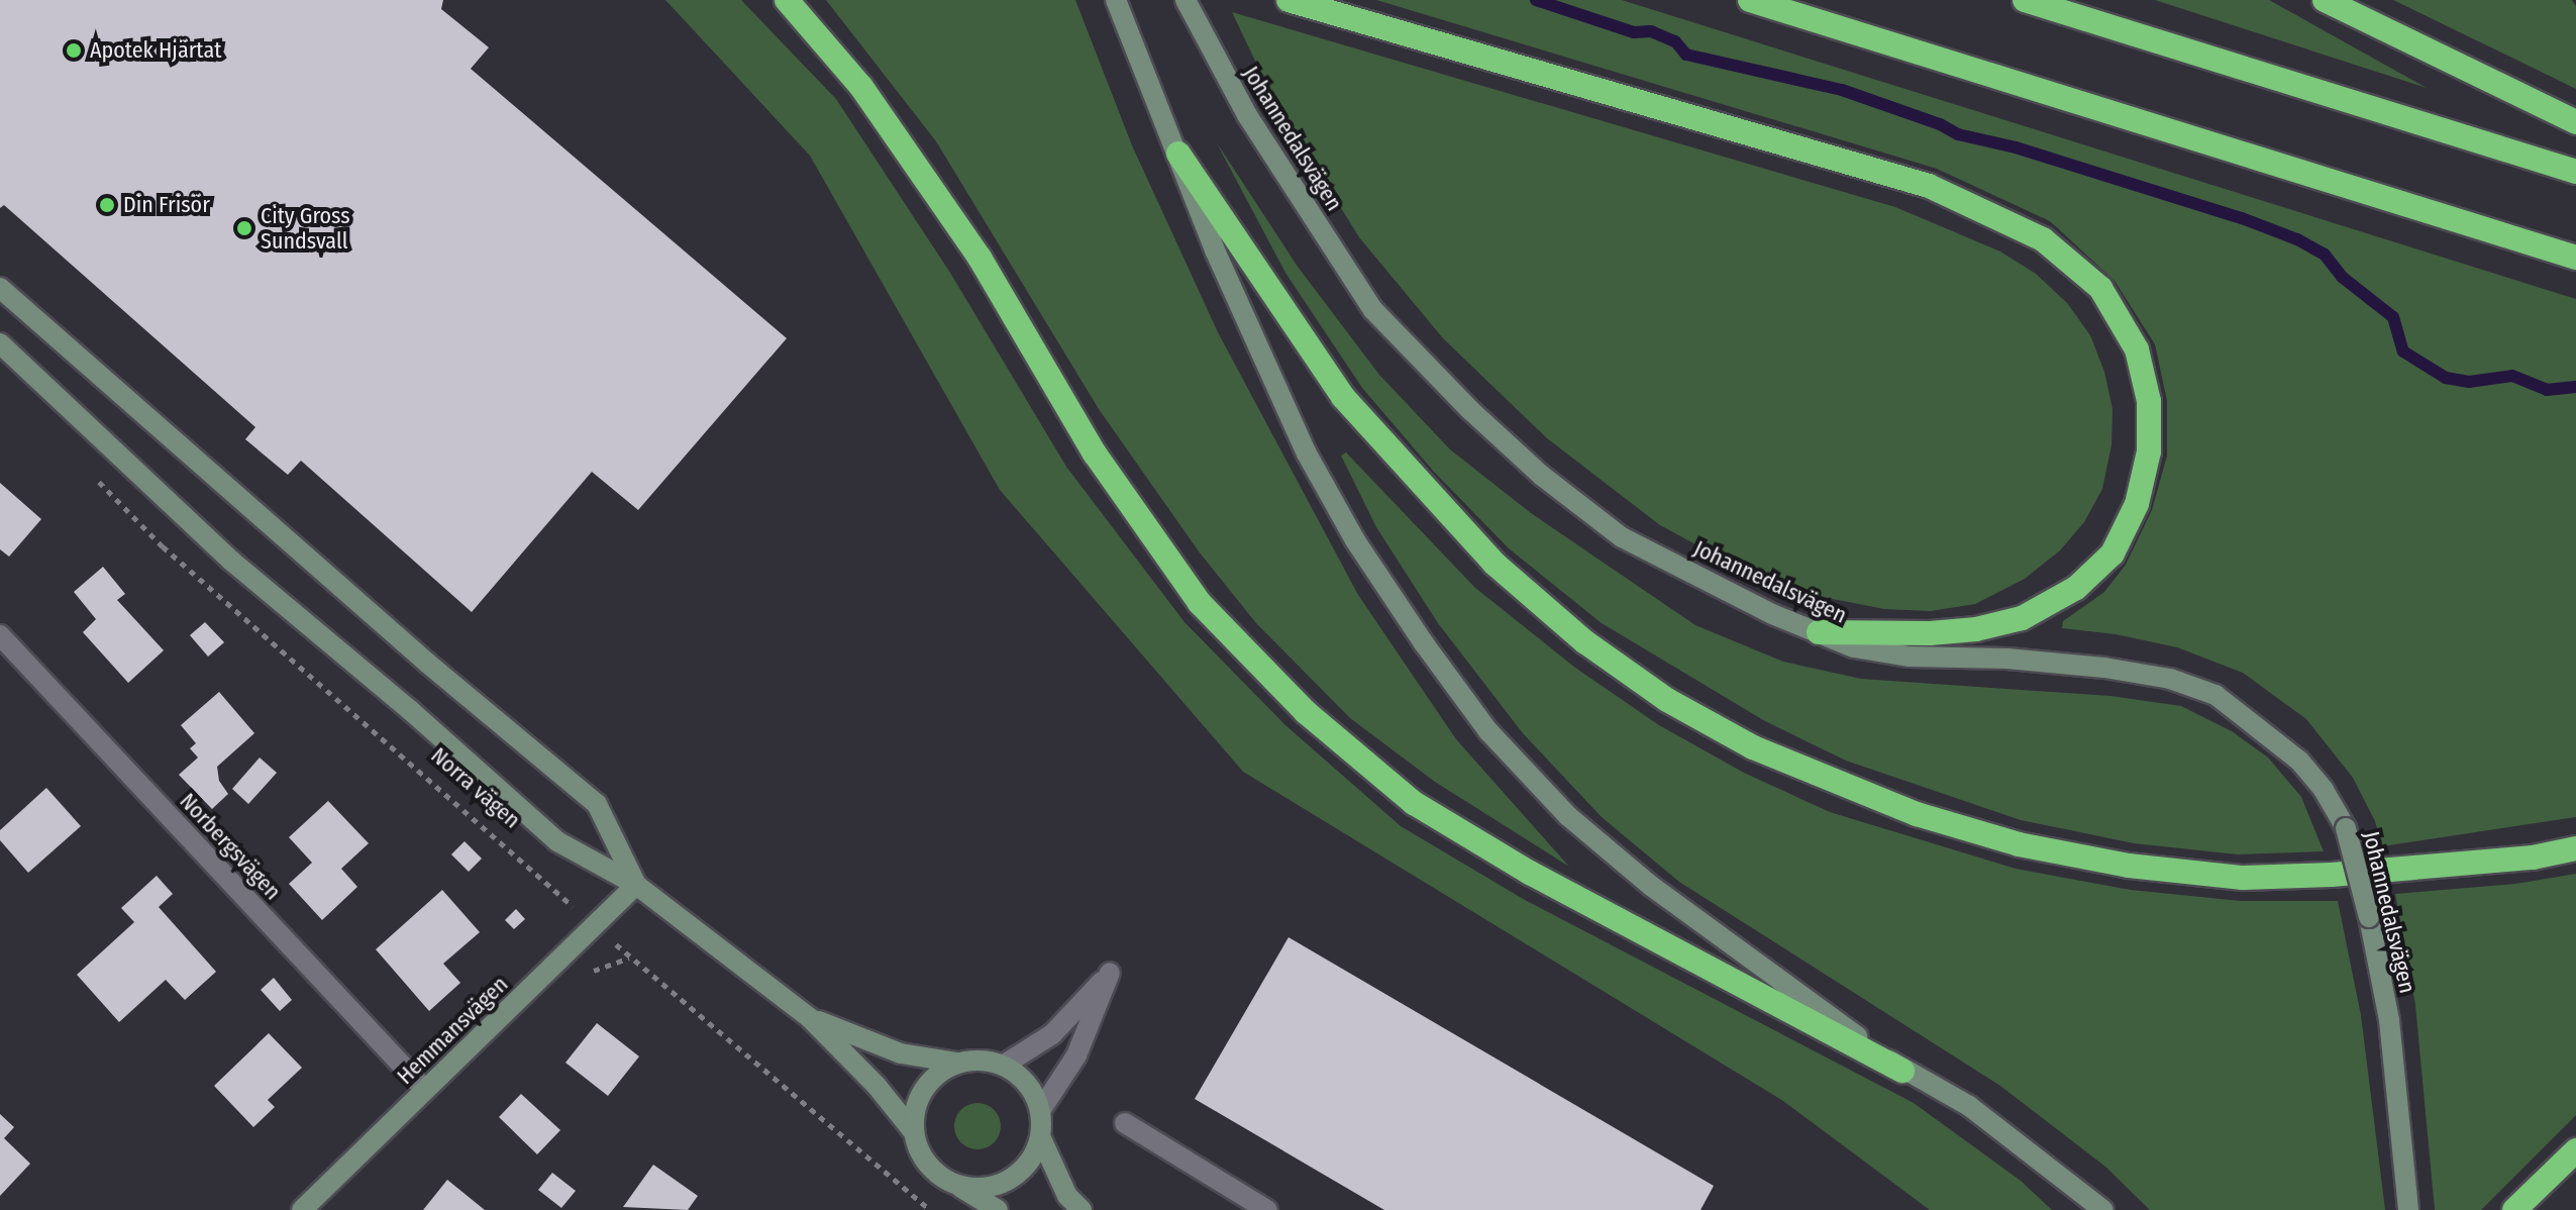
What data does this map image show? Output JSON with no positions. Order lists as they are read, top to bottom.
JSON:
{
  "streets": {
    "main road": ["Johannedalsvägen", "Norra vägen", "Hemmansvägen"],
    "street": ["Norbergsvägen"]
  },
  "crossings": [
    ["Norra vägen", "Hemmansvägen"],
    ["Norbergsvägen", "Hemmansvägen"]
  ],
  "places": ["Apotek Hjärtat", "Din Frisör", "City Gross Sundsvall"]
}
